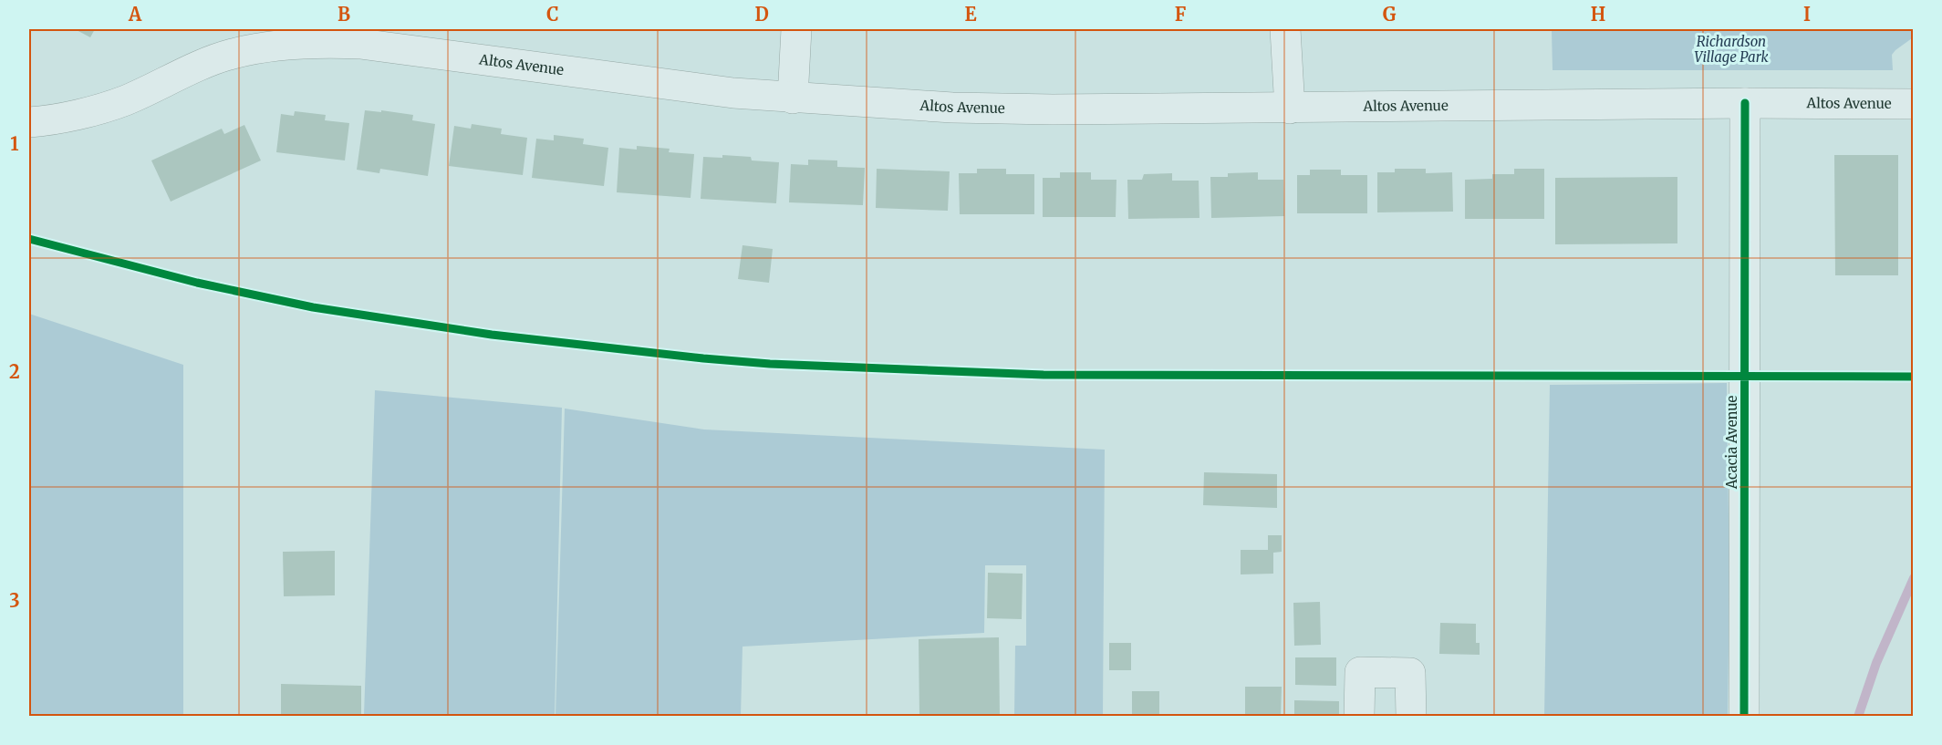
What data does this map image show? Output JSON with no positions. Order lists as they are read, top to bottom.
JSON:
{
  "streets": {
    "street": ["Altos Avenue", "Acacia Avenue"]
  },
  "crossings": [
    ["Altos Avenue", "Acacia Avenue"]
  ],
  "parks": ["Richardson Village Park"],
  "grid": {
    "columns": [
      "A",
      "B",
      "C",
      "D",
      "E",
      "F",
      "G",
      "H",
      "I"
    ],
    "rows": ["1", "2", "3"]
  }
}
